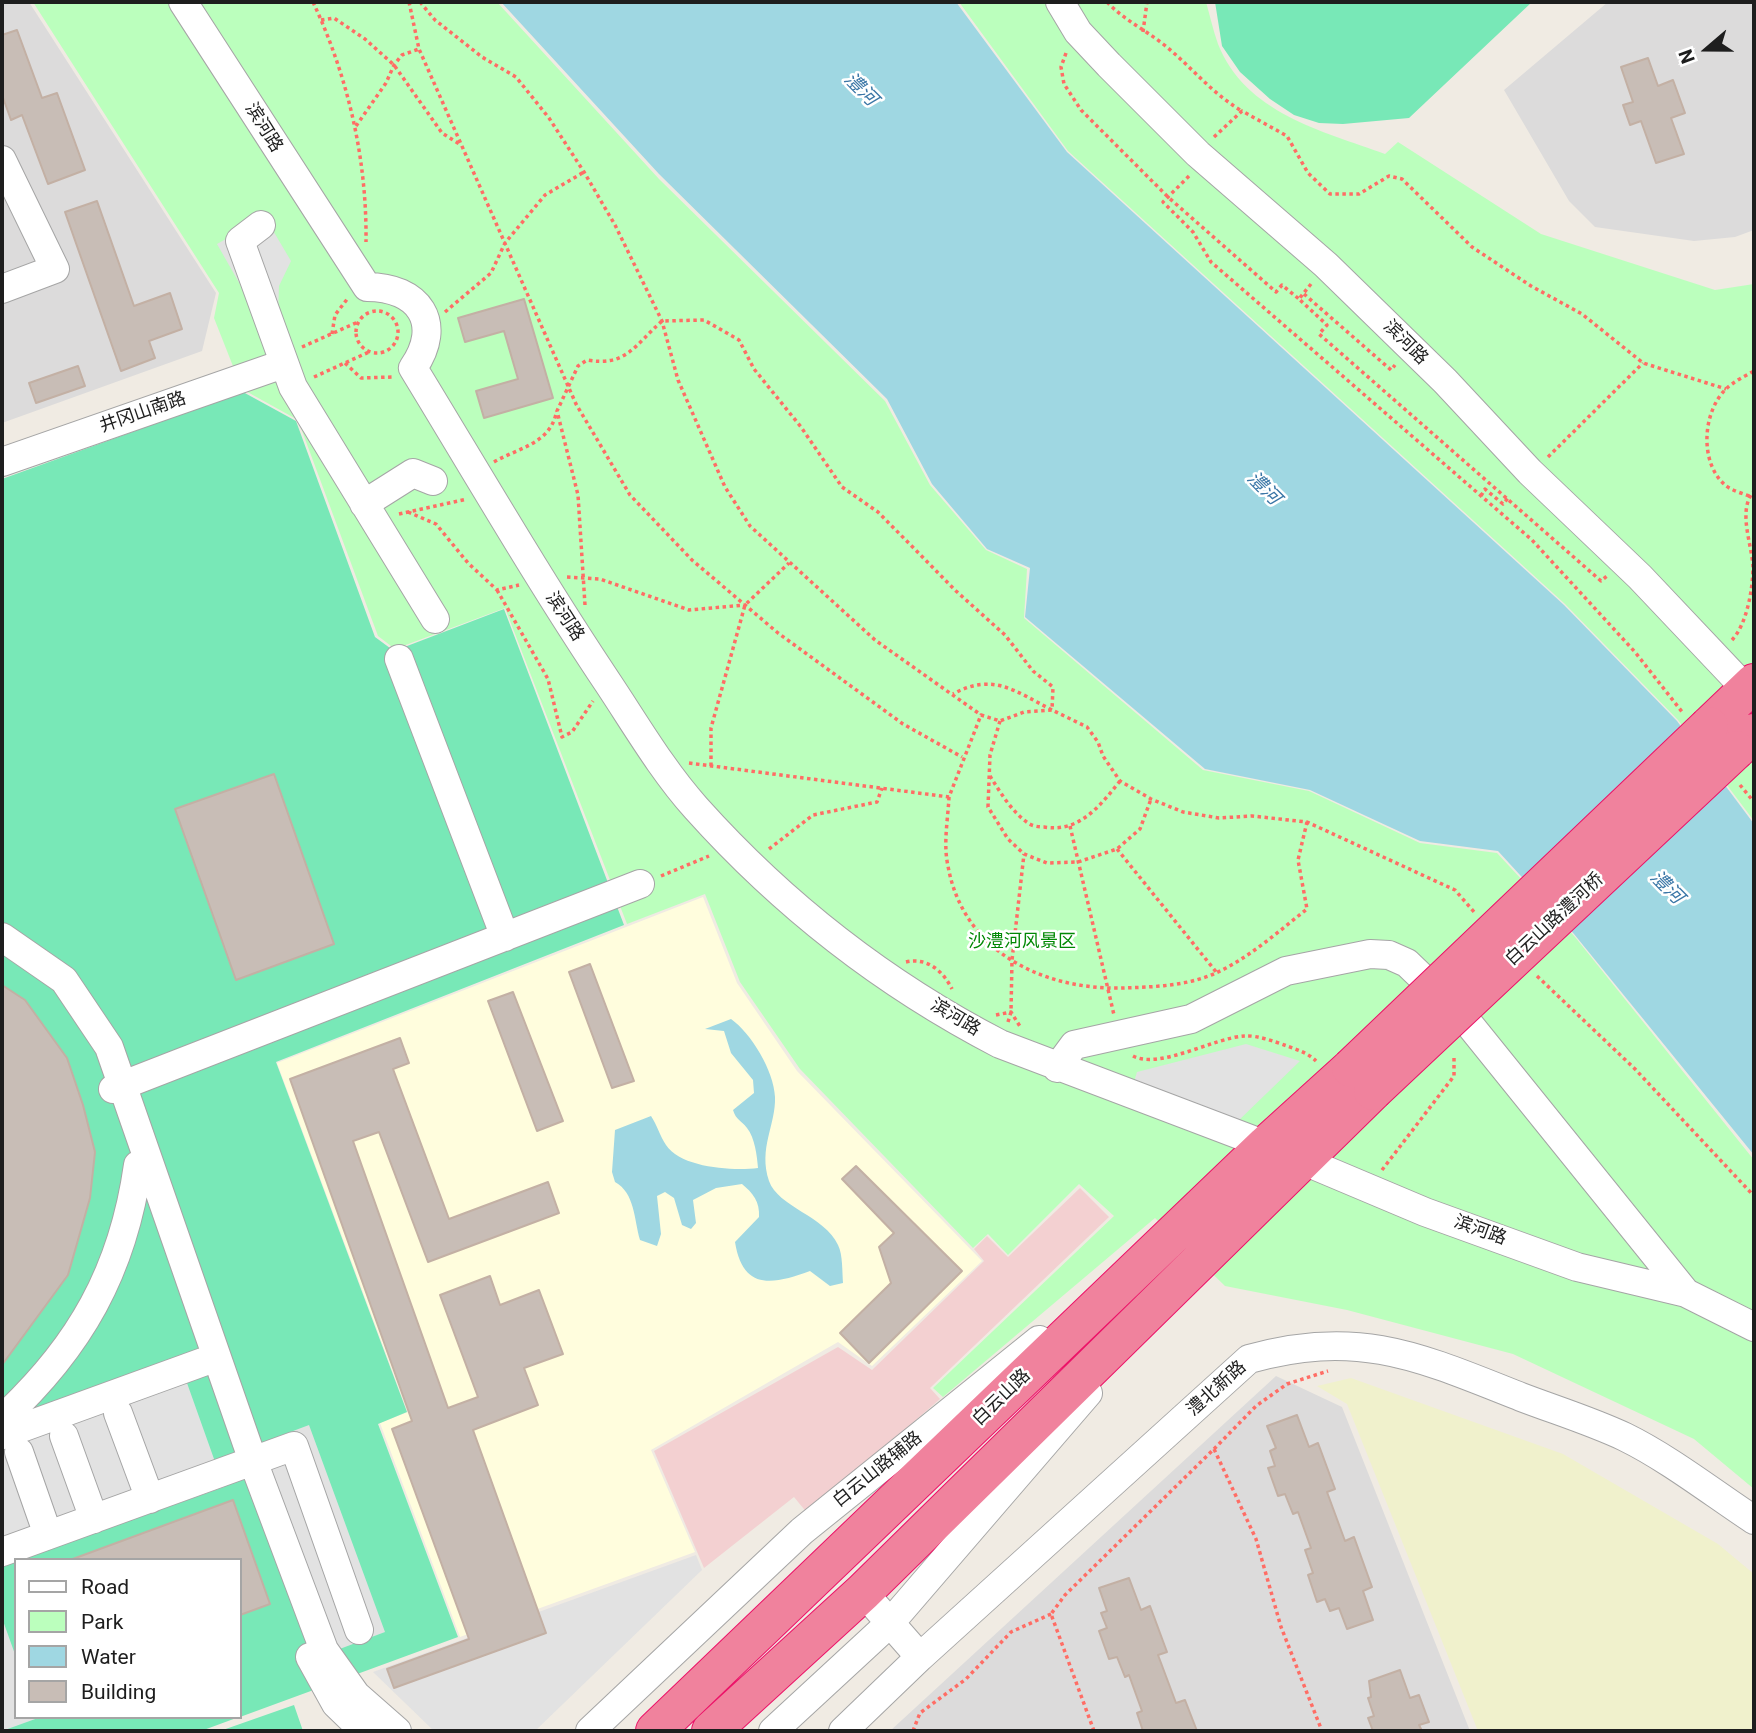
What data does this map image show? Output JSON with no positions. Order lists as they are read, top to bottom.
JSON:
{
  "streets": {
    "highway": ["白云山路澧河桥", "白云山路"],
    "street": [
      "滨河路",
      "井冈山南路",
      "澧北新路",
      "白云山路辅路"
    ]
  },
  "crossings": [
    ["滨河路", "白云山路"],
    ["白云山路澧河桥", "白云山路"],
    ["白云山路", "白云山路辅路"]
  ],
  "water": ["澧河"],
  "parks": ["沙澧河风景区"],
  "legend": [
    "Road",
    "Park",
    "Water",
    "Building"
  ],
  "north": "left"
}
